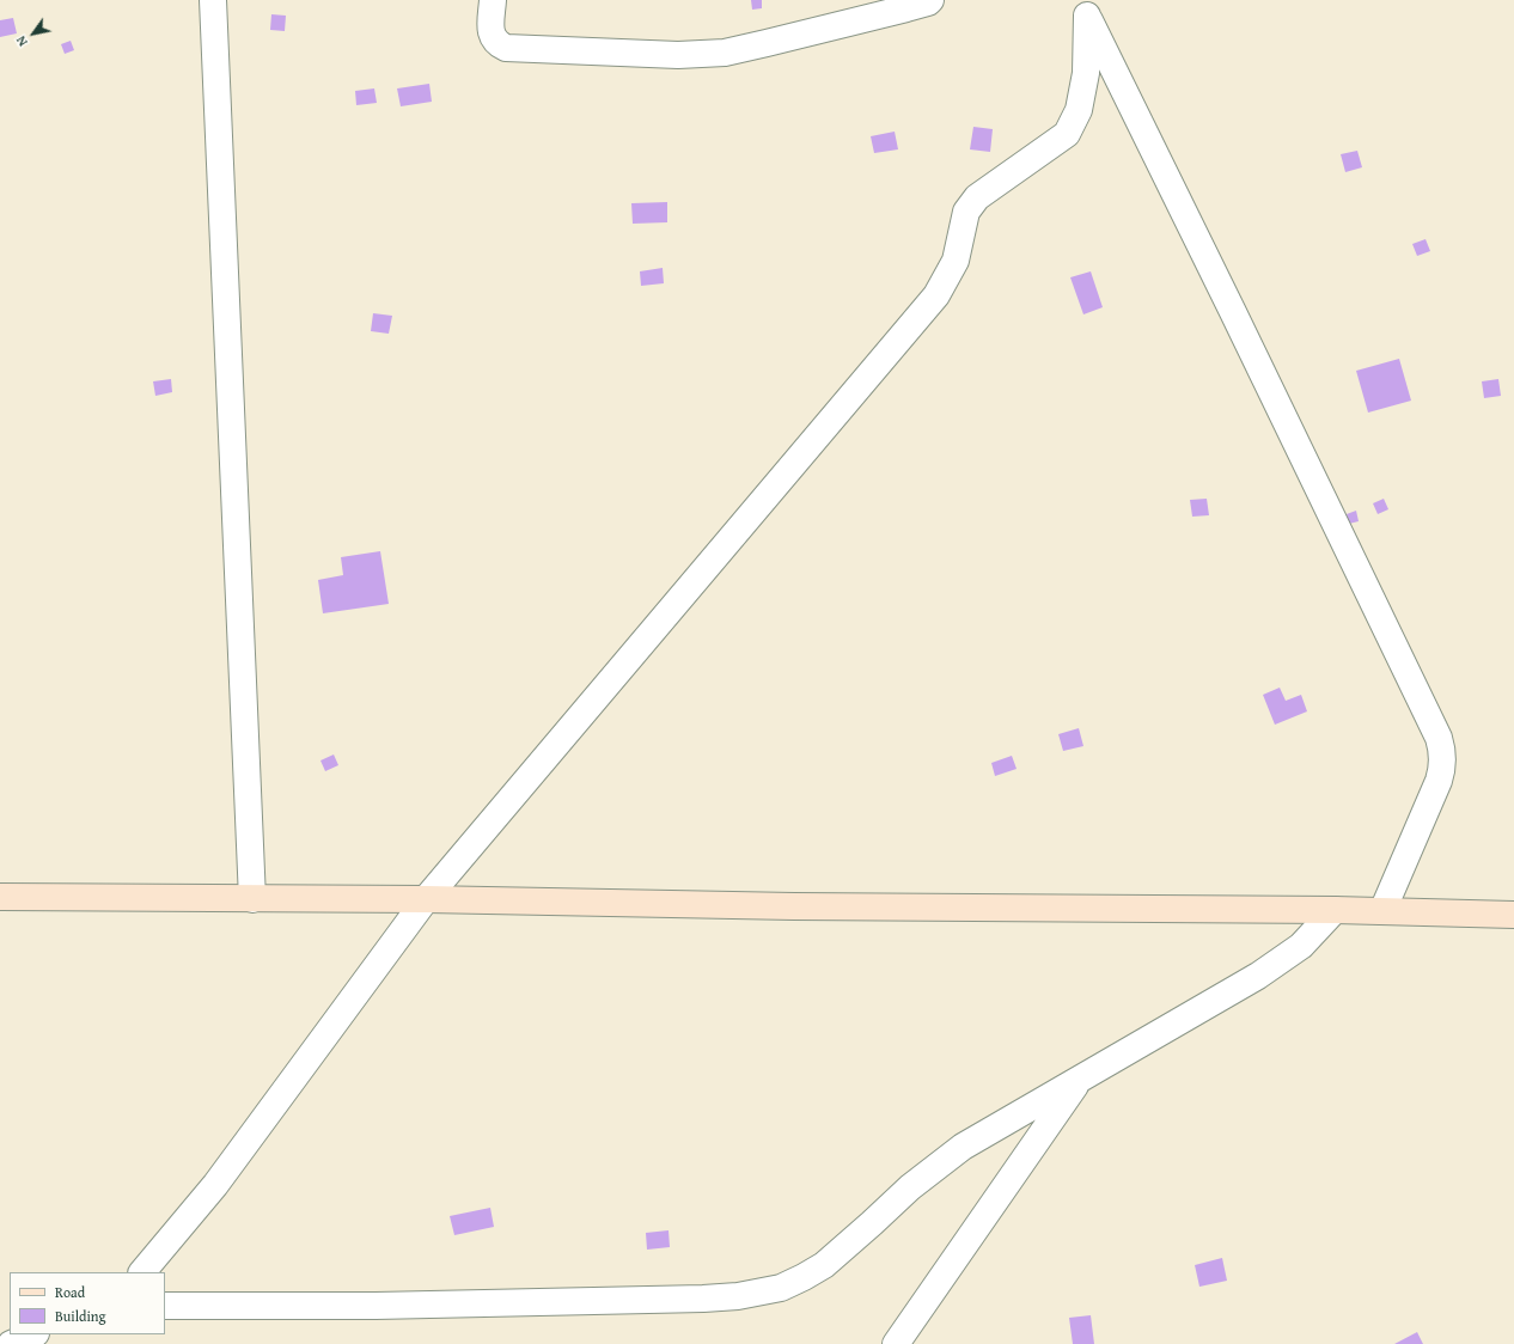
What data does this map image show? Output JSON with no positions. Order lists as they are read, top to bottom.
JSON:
{
  "legend": ["Road", "Building"],
  "north": "bottom left"
}
